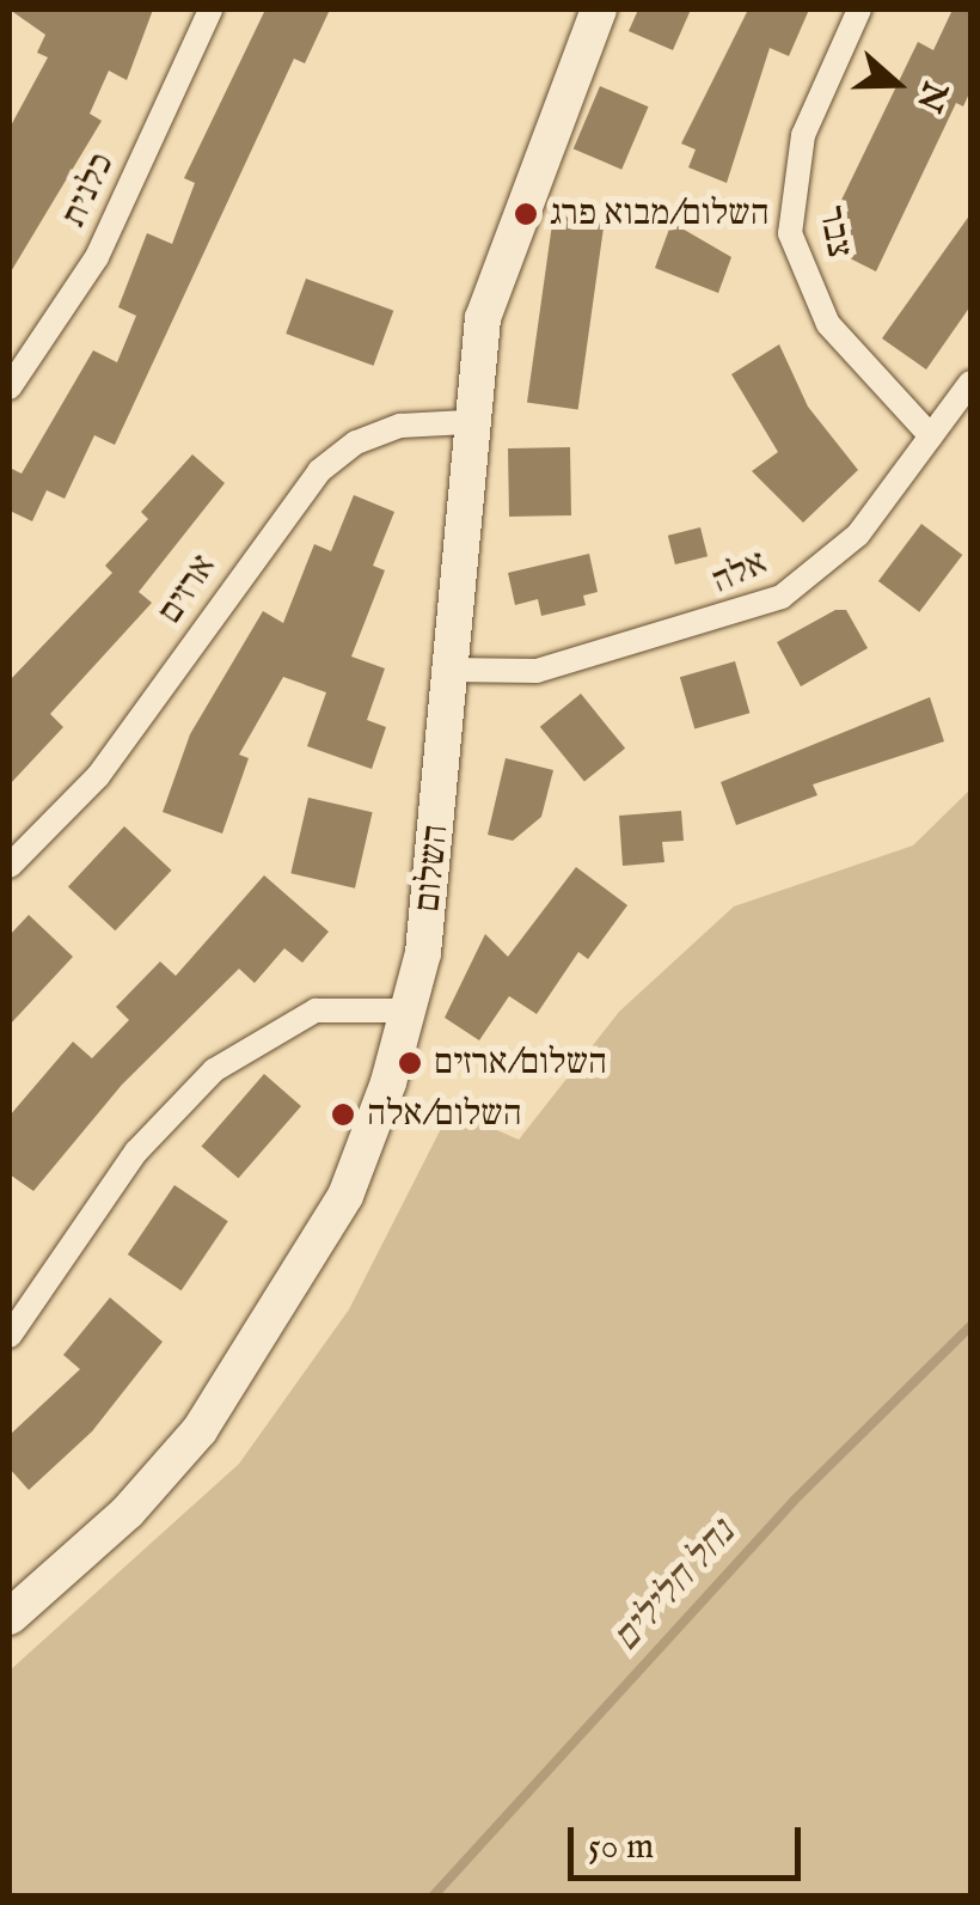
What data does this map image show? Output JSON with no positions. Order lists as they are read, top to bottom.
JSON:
{
  "streets": {
    "street": [
      "כלנית",
      "צבר",
      "אלה",
      "ארזים",
      "השלום"
    ]
  },
  "crossings": [
    ["צבר", "אלה"],
    ["אלה", "השלום"],
    ["ארזים", "השלום"]
  ],
  "water": ["נחל חלילים"],
  "places": ["השלום/מבוא פרג", "השלום/ארזים", "השלום/אלה"],
  "scale_bar": "50 m",
  "north": "right"
}
